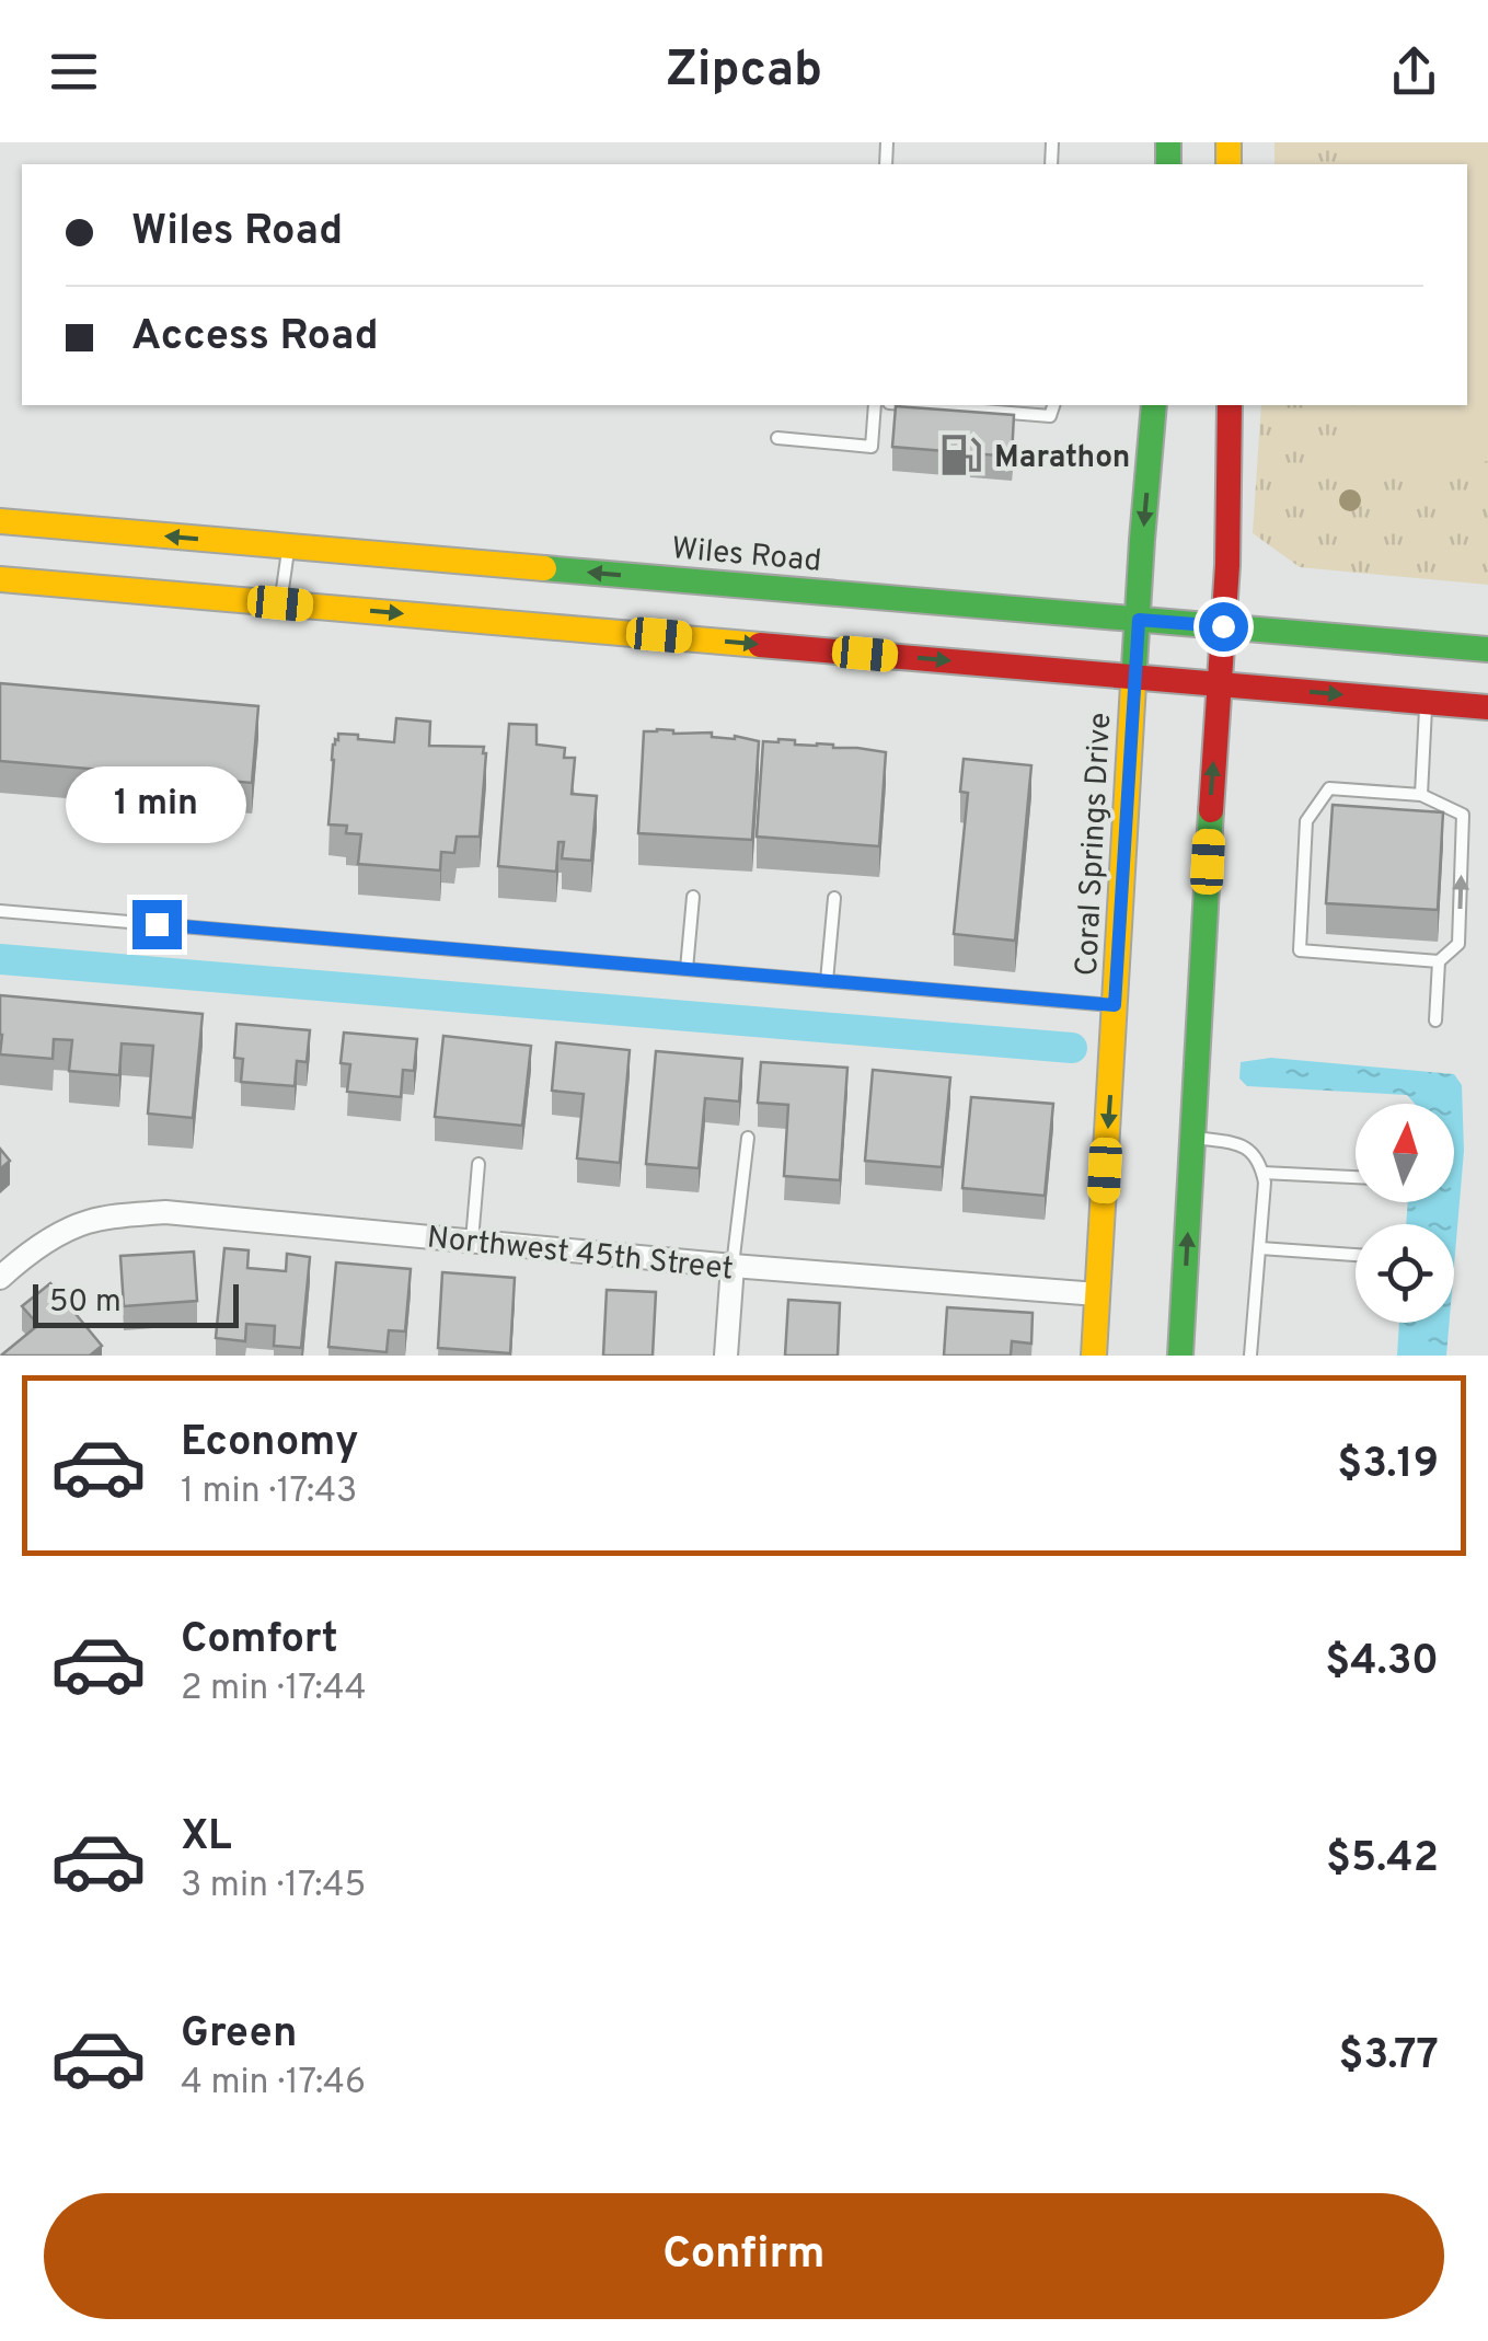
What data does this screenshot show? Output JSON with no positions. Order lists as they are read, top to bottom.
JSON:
{
  "streets": {
    "main road": ["Wiles Road", "Coral Springs Drive"],
    "street": ["Northwest 45th Street"]
  },
  "crossings": [
    ["Wiles Road", "Coral Springs Drive"],
    ["Coral Springs Drive", "Northwest 45th Street"]
  ],
  "places": {
    "fuel station": ["Marathon"]
  },
  "scale_bar": "50 m",
  "north": "top",
  "page": {
    "header": "Zipcab",
    "banner": ["Wiles Road", "Access Road"],
    "bubble": "1 min",
    "scale": "50 m",
    "list": [
      {
        "name": "Economy",
        "note": "1 min · 17:43",
        "value": "$3.19"
      },
      {
        "name": "Comfort",
        "note": "2 min · 17:44",
        "value": "$4.30"
      },
      {
        "name": "XL",
        "note": "3 min · 17:45",
        "value": "$5.42"
      },
      {
        "name": "Green",
        "note": "4 min · 17:46",
        "value": "$3.77"
      }
    ],
    "buttons": "Confirm"
  }
}
